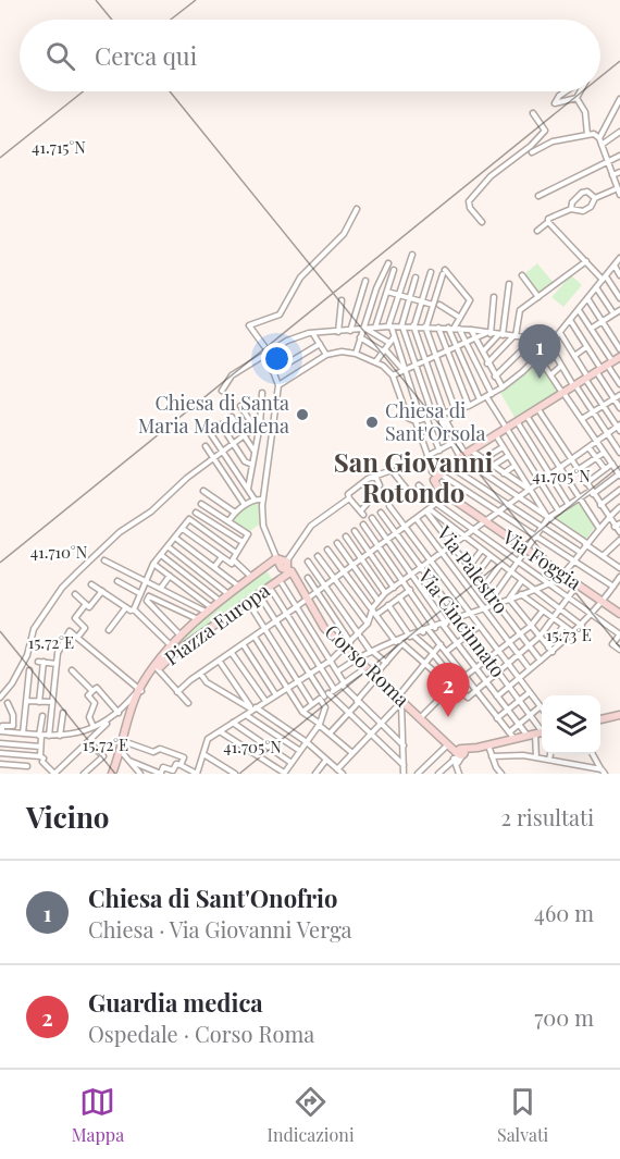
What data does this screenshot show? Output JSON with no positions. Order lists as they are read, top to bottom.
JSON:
{
  "streets": {
    "main road": ["Via Foggia", "Piazza Europa", "Corso Roma"],
    "street": ["Via Palestro", "Via Cincinnato"]
  },
  "crossings": [
    ["Piazza Europa", "Corso Roma"]
  ],
  "districts": ["San Giovanni Rotondo"],
  "places": ["Chiesa di Santa Maria Maddalena", "Chiesa di Sant'Orsola"],
  "page": {
    "search": "Cerca qui",
    "pins": ["1", "2"],
    "heading": ["Vicino", "2 risultati"],
    "list": [
      {
        "mark": "1",
        "name": "Chiesa di Sant'Onofrio",
        "note": "Chiesa · Via Giovanni Verga",
        "value": "460 m"
      },
      {
        "mark": "2",
        "name": "Guardia medica",
        "note": "Ospedale · Corso Roma",
        "value": "700 m"
      }
    ],
    "nav": ["Mappa", "Indicazioni", "Salvati"]
  },
  "coordinates": [
    "41.715°N",
    "41.705°N",
    "41.710°N",
    "15.73°E",
    "15.72°E"
  ]
}
